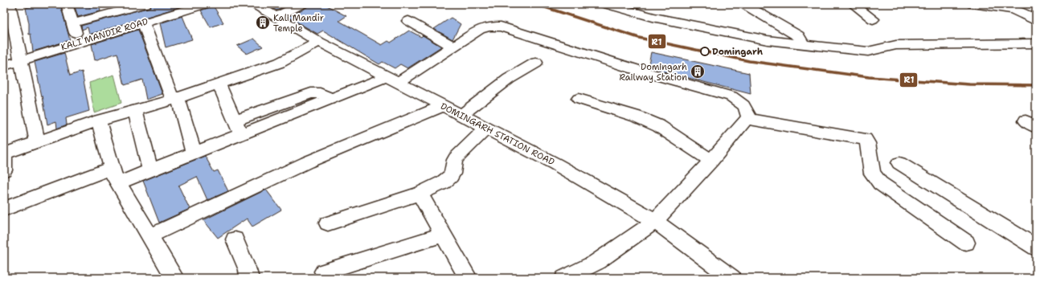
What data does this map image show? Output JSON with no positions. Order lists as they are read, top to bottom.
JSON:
{
  "streets": {
    "street": ["KALI MANDIR ROAD", "DOMINGARH STATION ROAD"]
  },
  "places": {
    "building": ["Kali Mandir Temple", "Domingarh Railway Station"],
    "other": ["Domingarh"]
  },
  "lines": ["transit line R1"]
}
